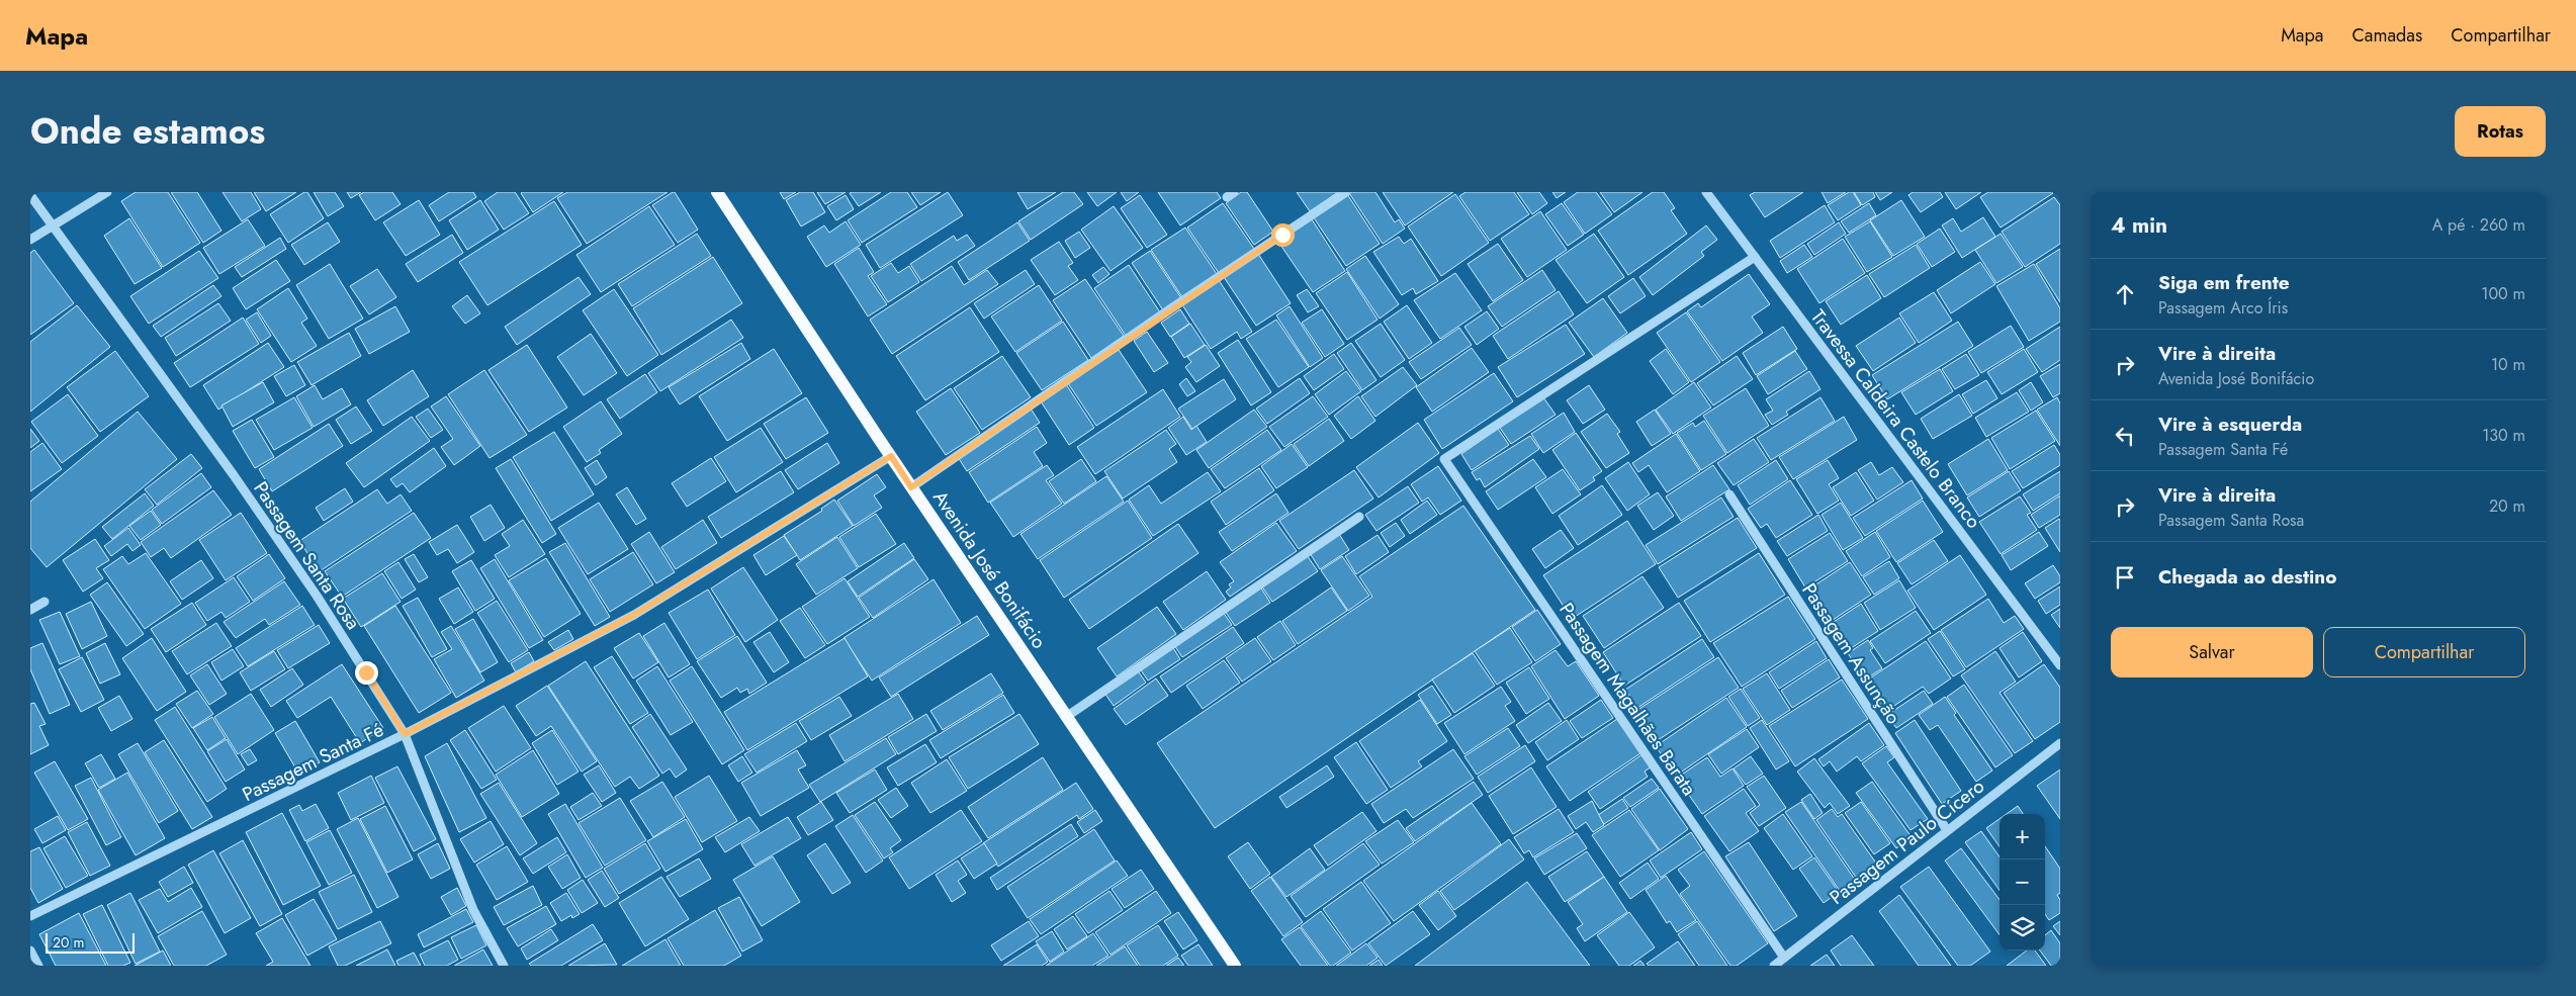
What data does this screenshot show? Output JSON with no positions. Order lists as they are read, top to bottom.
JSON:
{
  "streets": {
    "main road": ["Avenida José Bonifácio"],
    "street": [
      "Travessa Caldeira Castelo Branco",
      "Passagem Santa Rosa",
      "Passagem Assunção",
      "Passagem Magalhães Barata",
      "Passagem Santa Fé",
      "Passagem Paulo Cícero"
    ]
  },
  "crossings": [
    ["Travessa Caldeira Castelo Branco", "Passagem Magalhães Barata"],
    ["Passagem Santa Rosa", "Passagem Santa Fé"],
    ["Avenida José Bonifácio", "Passagem Santa Fé"],
    ["Passagem Assunção", "Passagem Paulo Cícero"],
    ["Passagem Magalhães Barata", "Passagem Paulo Cícero"]
  ],
  "scale_bar": "20 m",
  "page": {
    "header": "Mapa",
    "nav": ["Mapa", "Camadas", "Compartilhar"],
    "title": "Onde estamos",
    "buttons": [
      "Rotas",
      ["Salvar", "Compartilhar"]
    ],
    "heading": ["4 min", "A pé · 260 m"],
    "list": [
      ["Siga em frente", "Passagem Arco Íris", "100 m"],
      ["Vire à direita", "Avenida José Bonifácio", "10 m"],
      ["Vire à esquerda", "Passagem Santa Fé", "130 m"],
      ["Vire à direita", "Passagem Santa Rosa", "20 m"],
      "Chegada ao destino"
    ],
    "map_buttons": ["+", "−"],
    "scale": "20 m"
  }
}
